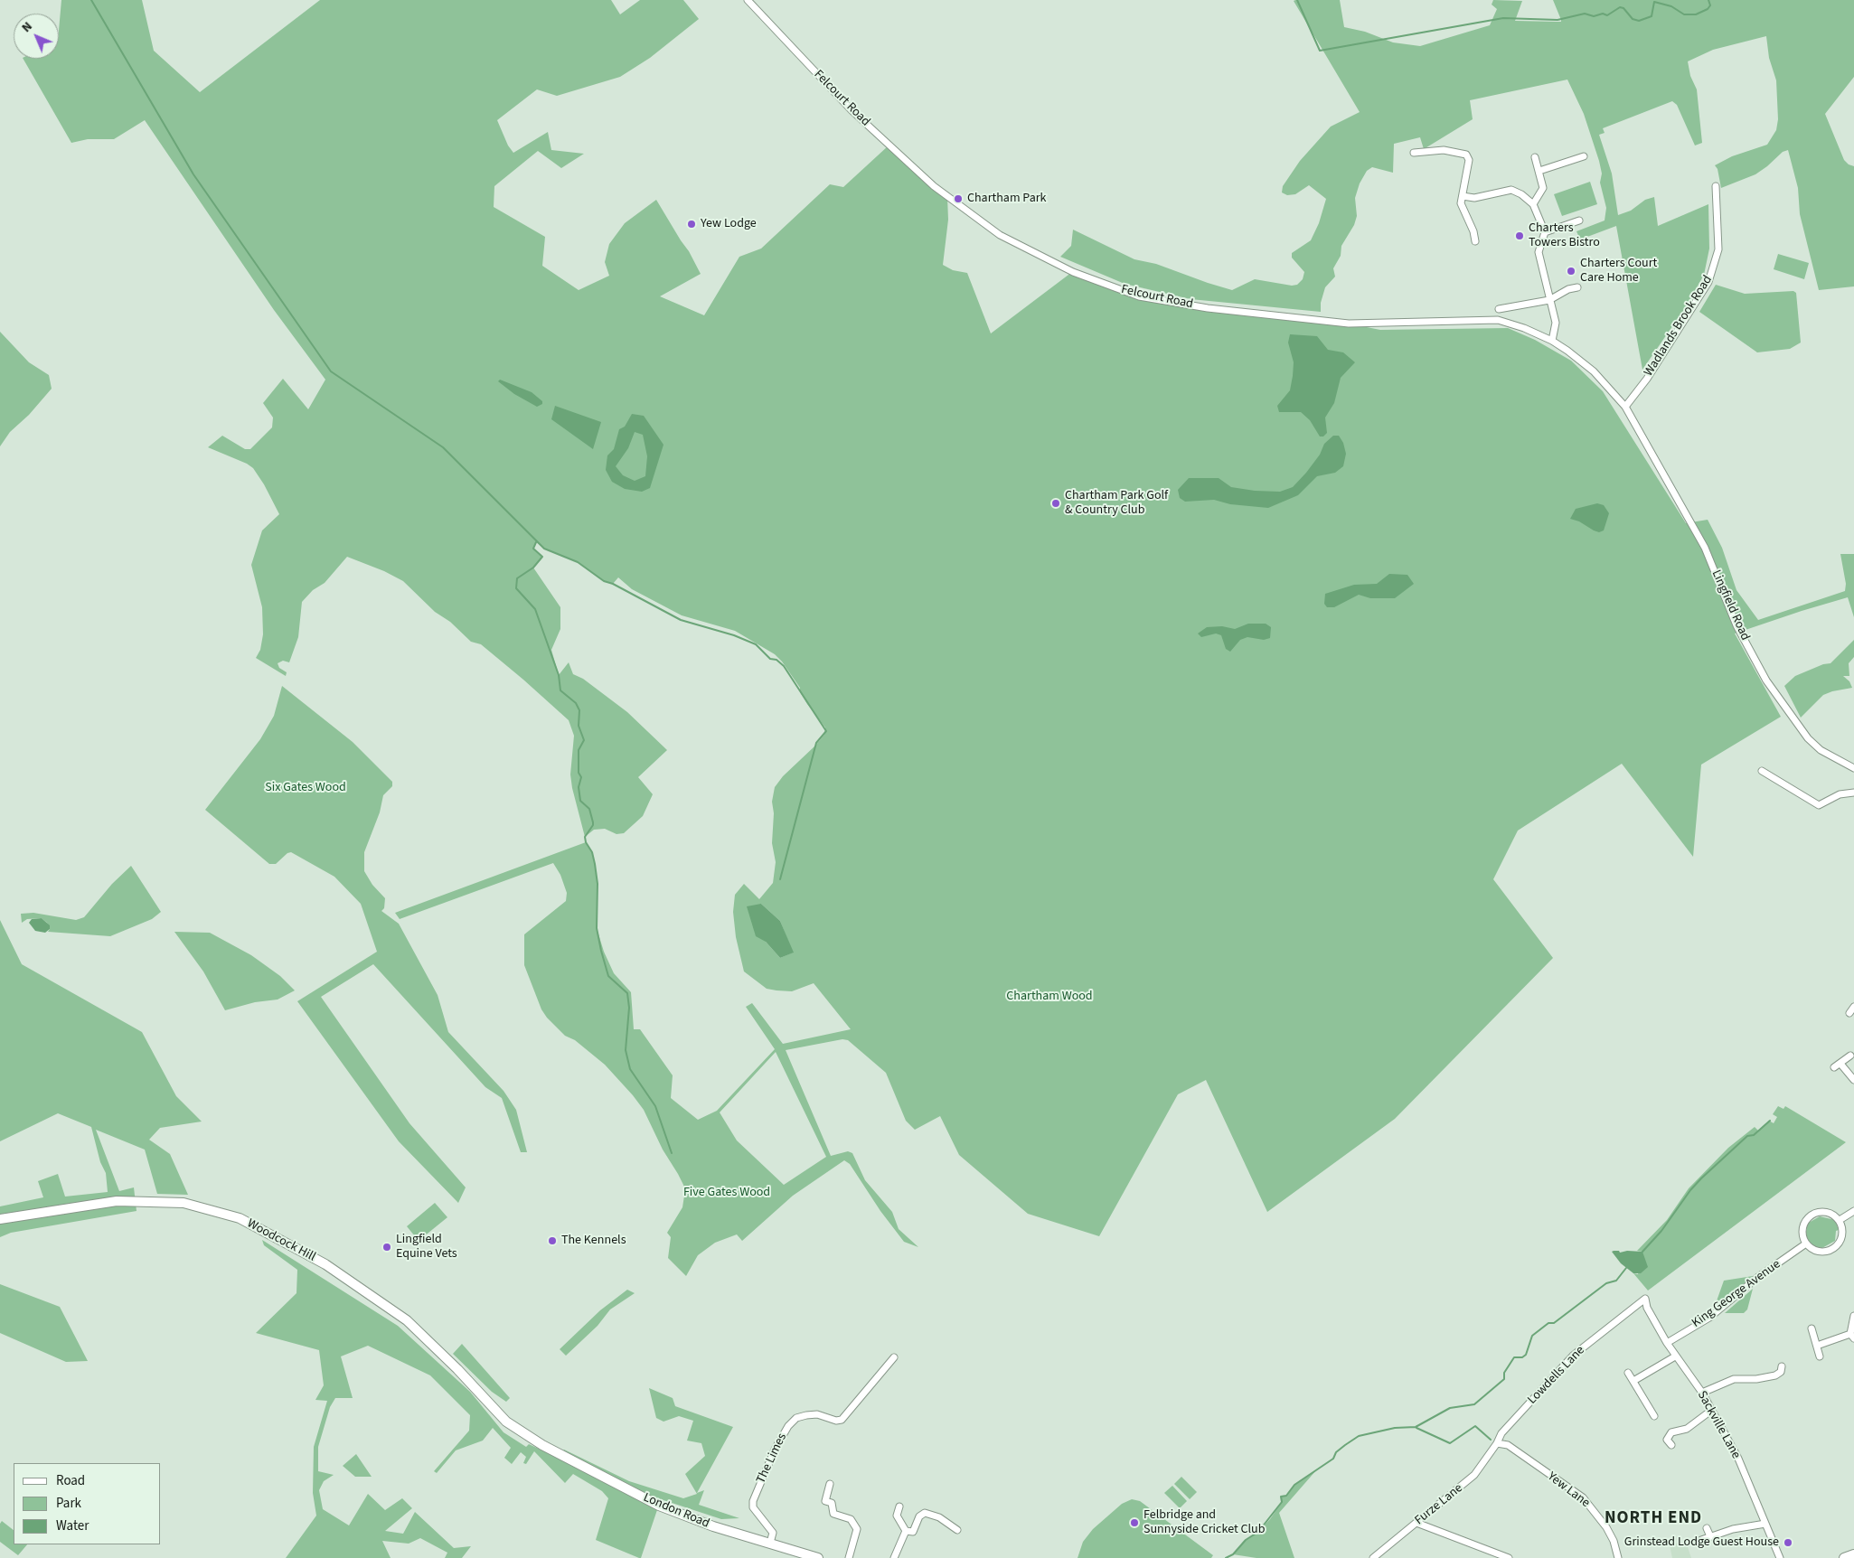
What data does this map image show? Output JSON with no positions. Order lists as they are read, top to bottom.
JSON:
{
  "streets": {
    "highway": ["Woodcock Hill", "London Road"],
    "street": [
      "Felcourt Road",
      "Wadlands Brook Road",
      "Lingfield Road",
      "King George Avenue",
      "Lowdells Lane",
      "Sackville Lane",
      "The Limes",
      "Yew Lane",
      "Furze Lane"
    ]
  },
  "crossings": [
    ["Felcourt Road", "Wadlands Brook Road"],
    ["Felcourt Road", "Lingfield Road"],
    ["Woodcock Hill", "London Road"],
    ["King George Avenue", "Sackville Lane"],
    ["Lowdells Lane", "Sackville Lane"],
    ["Lowdells Lane", "Yew Lane"],
    ["Lowdells Lane", "Furze Lane"],
    ["The Limes", "London Road"],
    ["Yew Lane", "Furze Lane"]
  ],
  "districts": ["NORTH END"],
  "parks": ["Six Gates Wood", "Chartham Wood", "Five Gates Wood"],
  "places": [
    "Chartham Park",
    "Yew Lodge",
    "Charters Towers Bistro",
    "Charters Court Care Home",
    "Chartham Park Golf & Country Club",
    "The Kennels",
    "Lingfield Equine Vets",
    "Felbridge and Sunnyside Cricket Club",
    "Grinstead Lodge Guest House"
  ],
  "legend": ["Road", "Park", "Water"],
  "north": "top left"
}
